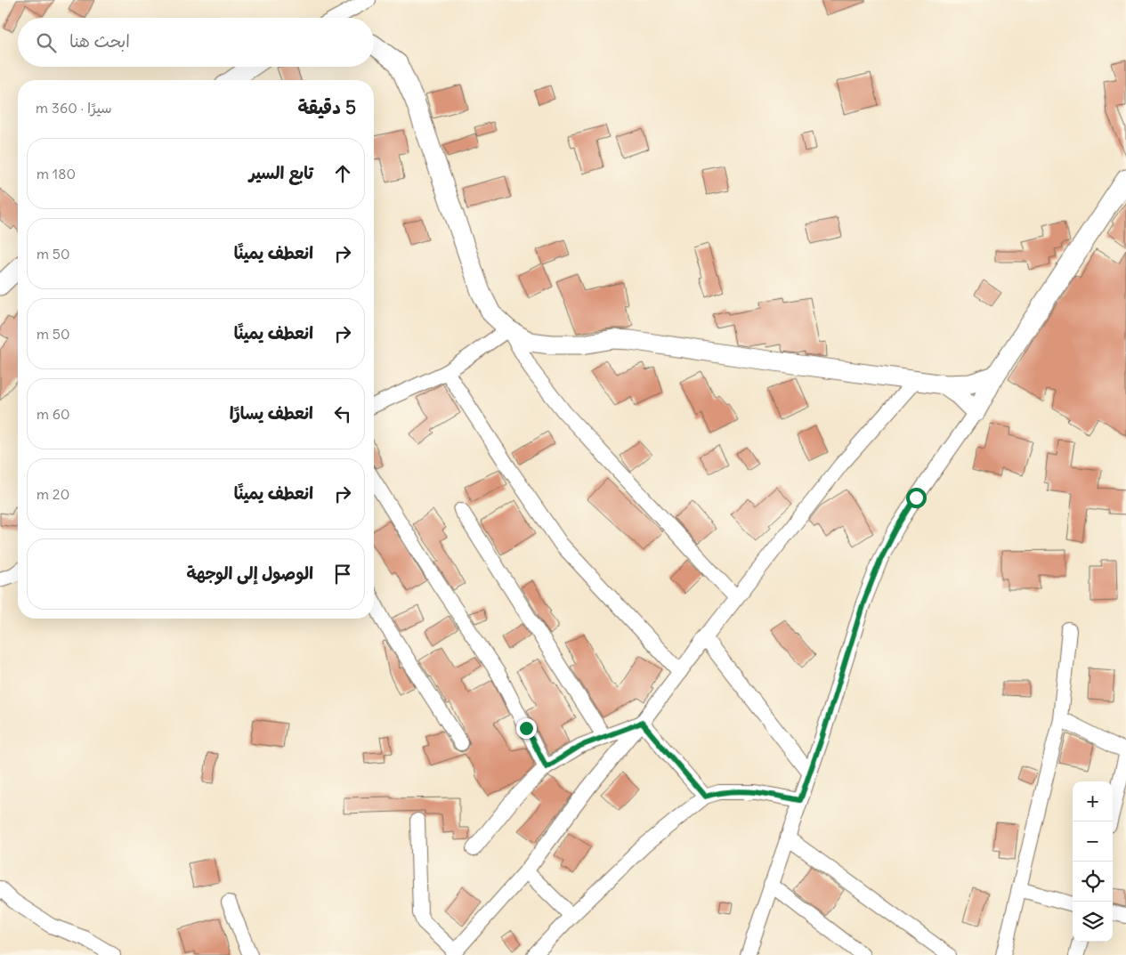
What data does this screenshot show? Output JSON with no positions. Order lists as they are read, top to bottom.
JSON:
{
  "page": {
    "search": "ابحث هنا",
    "heading": ["5 دقيقة", "سيرًا · 360 m"],
    "list": [
      ["تابع السير", "180 m"],
      ["انعطف يمينًا", "50 m"],
      ["انعطف يمينًا", "50 m"],
      ["انعطف يسارًا", "60 m"],
      ["انعطف يمينًا", "20 m"],
      "الوصول إلى الوجهة"
    ],
    "map_buttons": ["+", "−"]
  }
}
